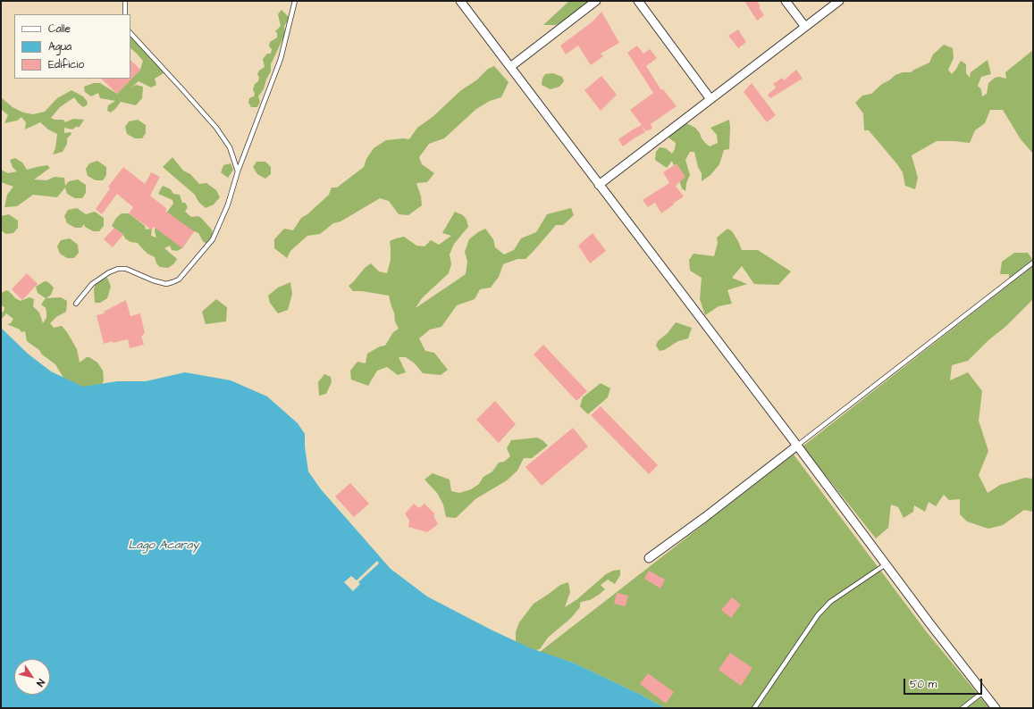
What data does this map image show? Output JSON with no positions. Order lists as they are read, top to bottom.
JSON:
{
  "water": ["Lago Acaray"],
  "legend": ["Calle", "Agua", "Edificio"],
  "scale_bar": "50 m",
  "north": "bottom right"
}
